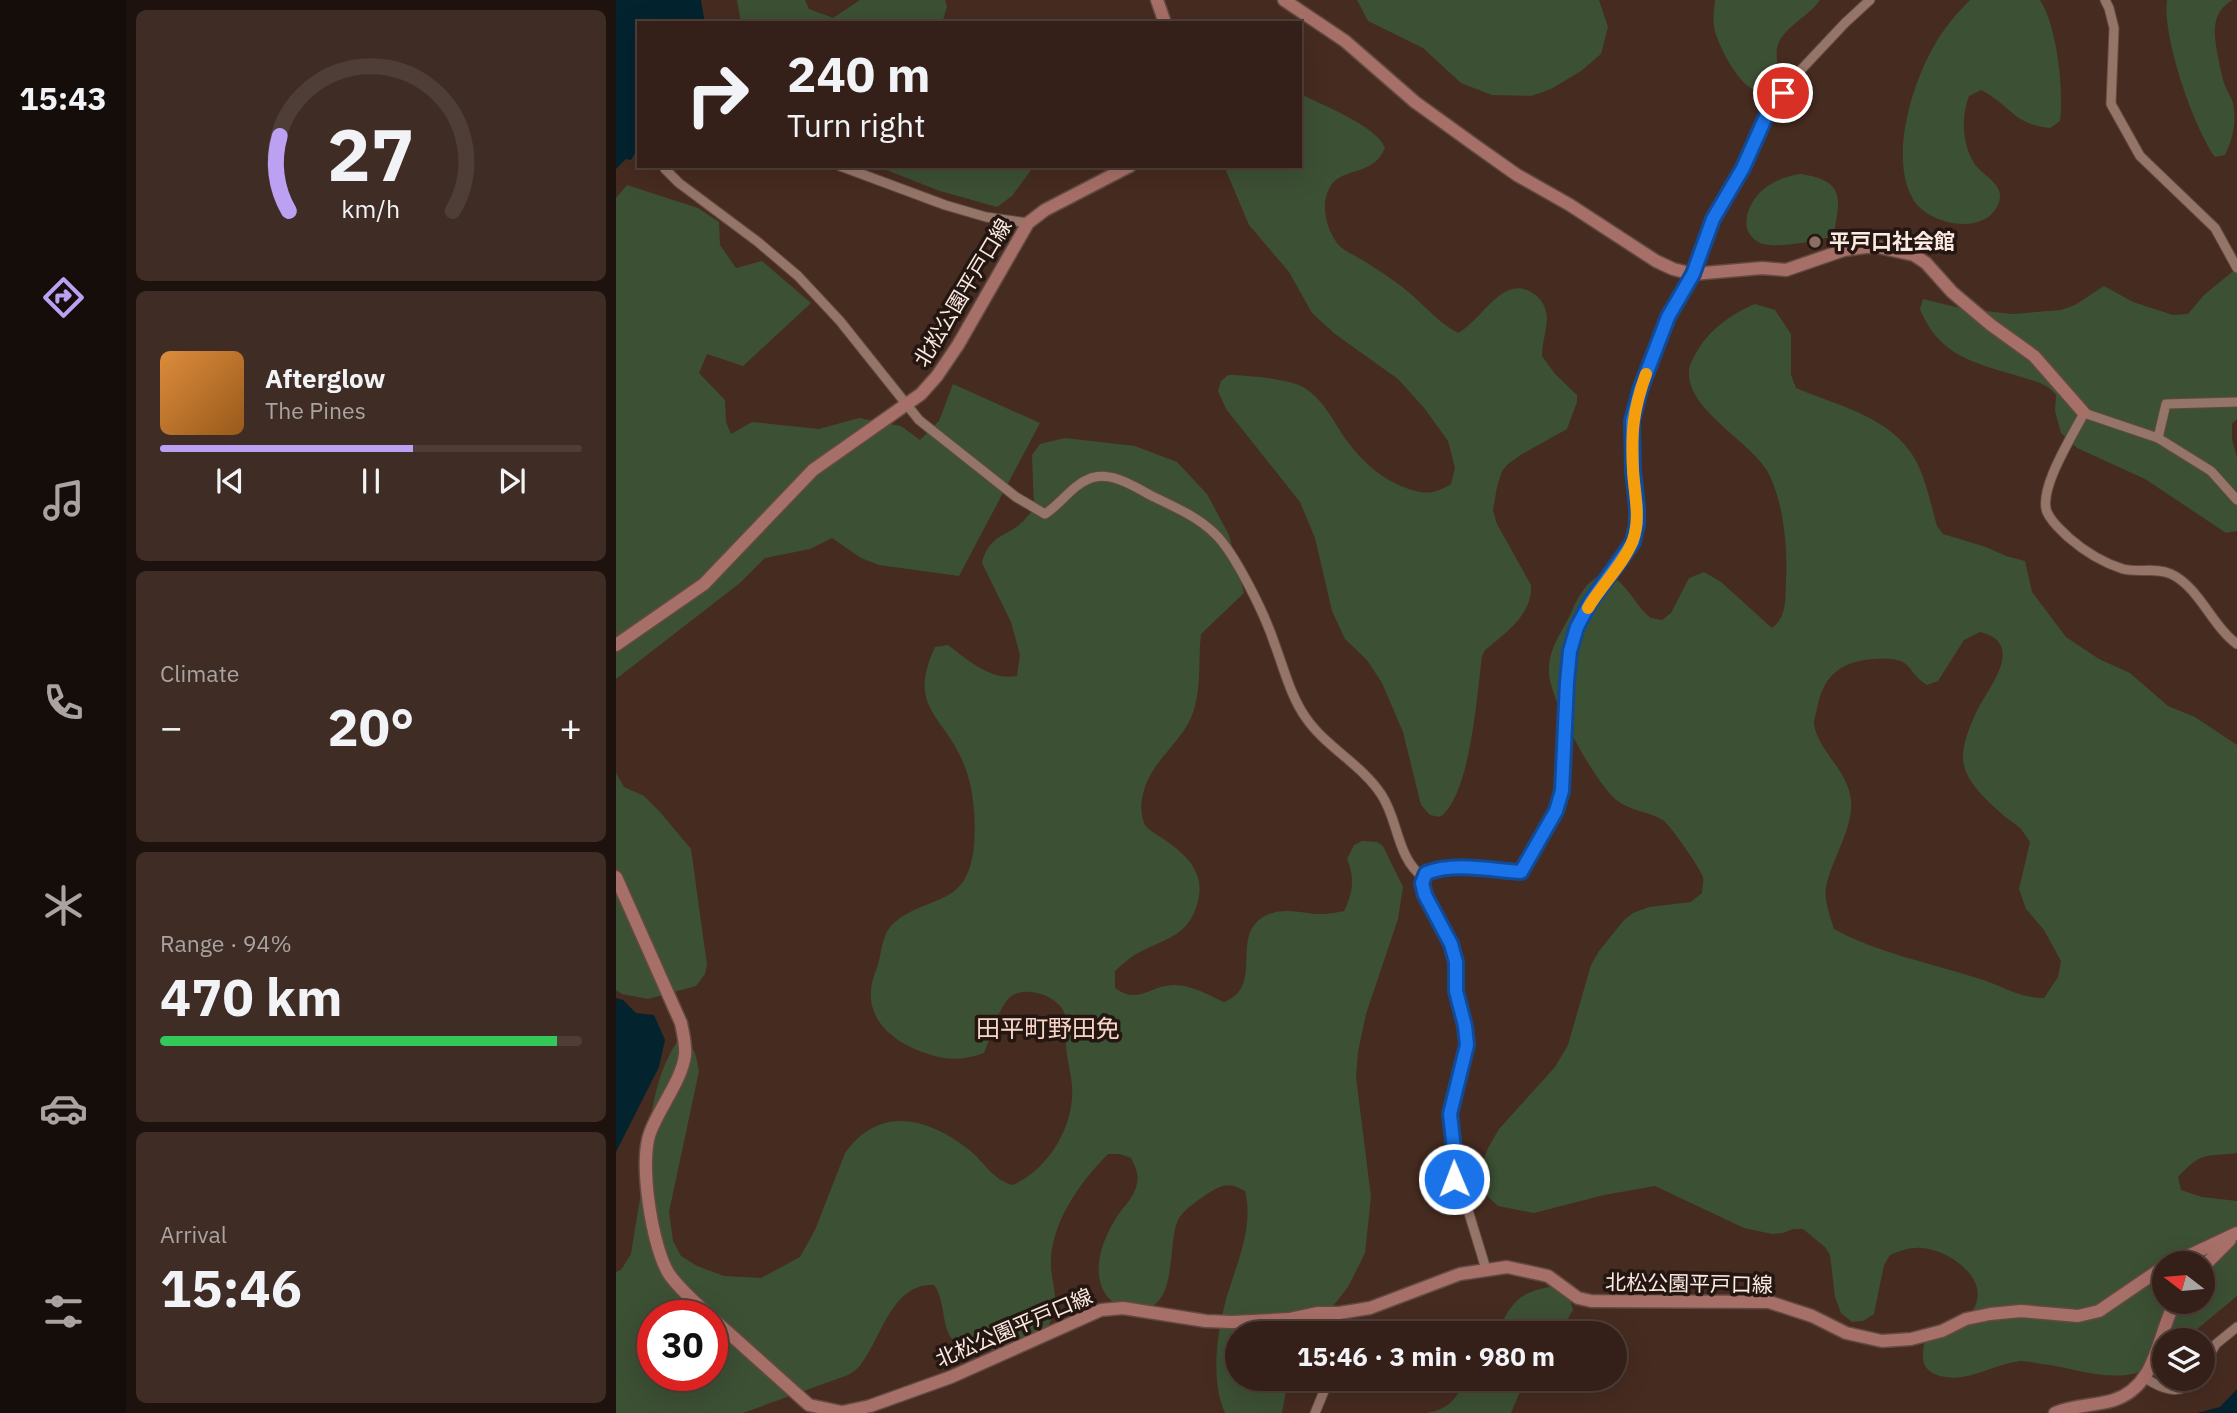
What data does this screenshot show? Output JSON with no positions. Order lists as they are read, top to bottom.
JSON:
{
  "streets": {
    "main road": ["北松公園平戸口線"]
  },
  "districts": ["田平町野田免"],
  "places": ["平戸口社会館"],
  "north": "left",
  "page": {
    "tabs": "15:43",
    "turn": ["240 m", "Turn right"],
    "song": ["Afterglow", "The Pines"],
    "tile": [
      "Climate",
      ["Range · 94%", "470 km"],
      ["Arrival", "15:46"]
    ],
    "heat": ["−", "20°", "+"],
    "limit": "30",
    "trip": "15:46 · 3 min · 980 m",
    "gauge": ["27", "km/h"]
  }
}
